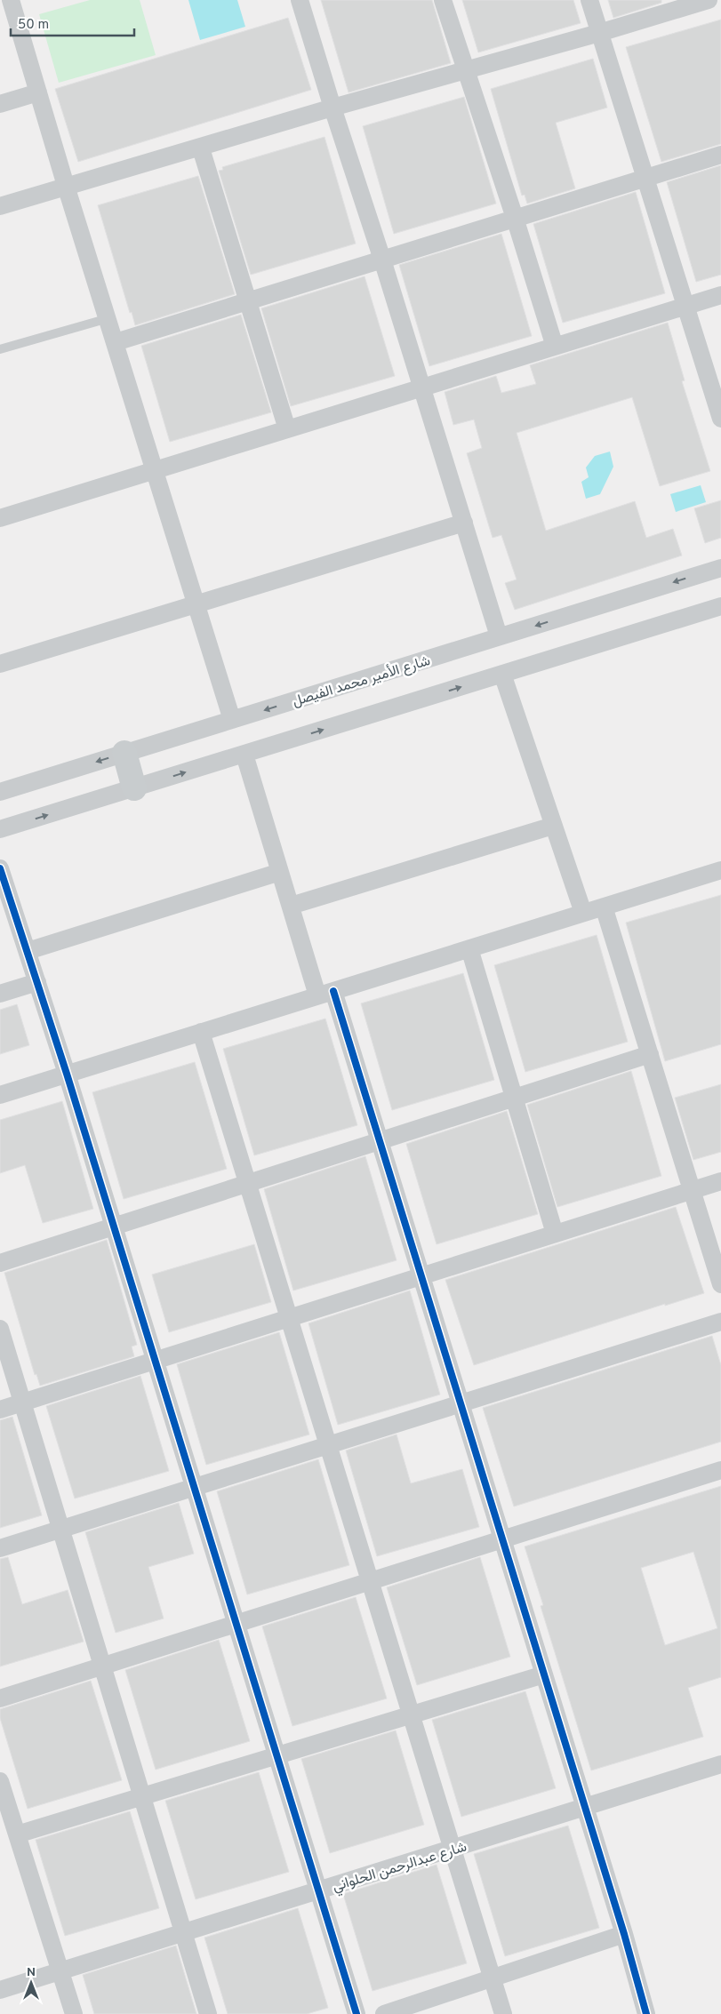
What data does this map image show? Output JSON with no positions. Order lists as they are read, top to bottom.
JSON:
{
  "streets": {
    "street": ["شارع الأمير محمد الفيصل", "شارع عبدالرحمن الحلواني"]
  },
  "scale_bar": "50 m",
  "north": "top"
}
